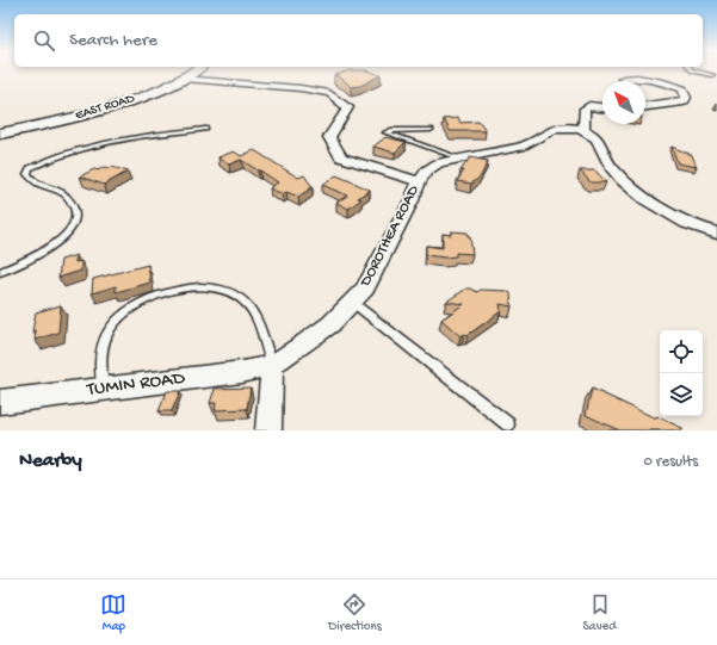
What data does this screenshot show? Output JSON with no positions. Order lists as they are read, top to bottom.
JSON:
{
  "streets": {
    "street": ["EAST ROAD", "DOROTHEA ROAD", "TUMIN ROAD"]
  },
  "crossings": [
    ["DOROTHEA ROAD", "TUMIN ROAD"]
  ],
  "north": "top left",
  "page": {
    "search": "Search here",
    "heading": ["Nearby", "0 results"],
    "nav": ["Map", "Directions", "Saved"]
  }
}
